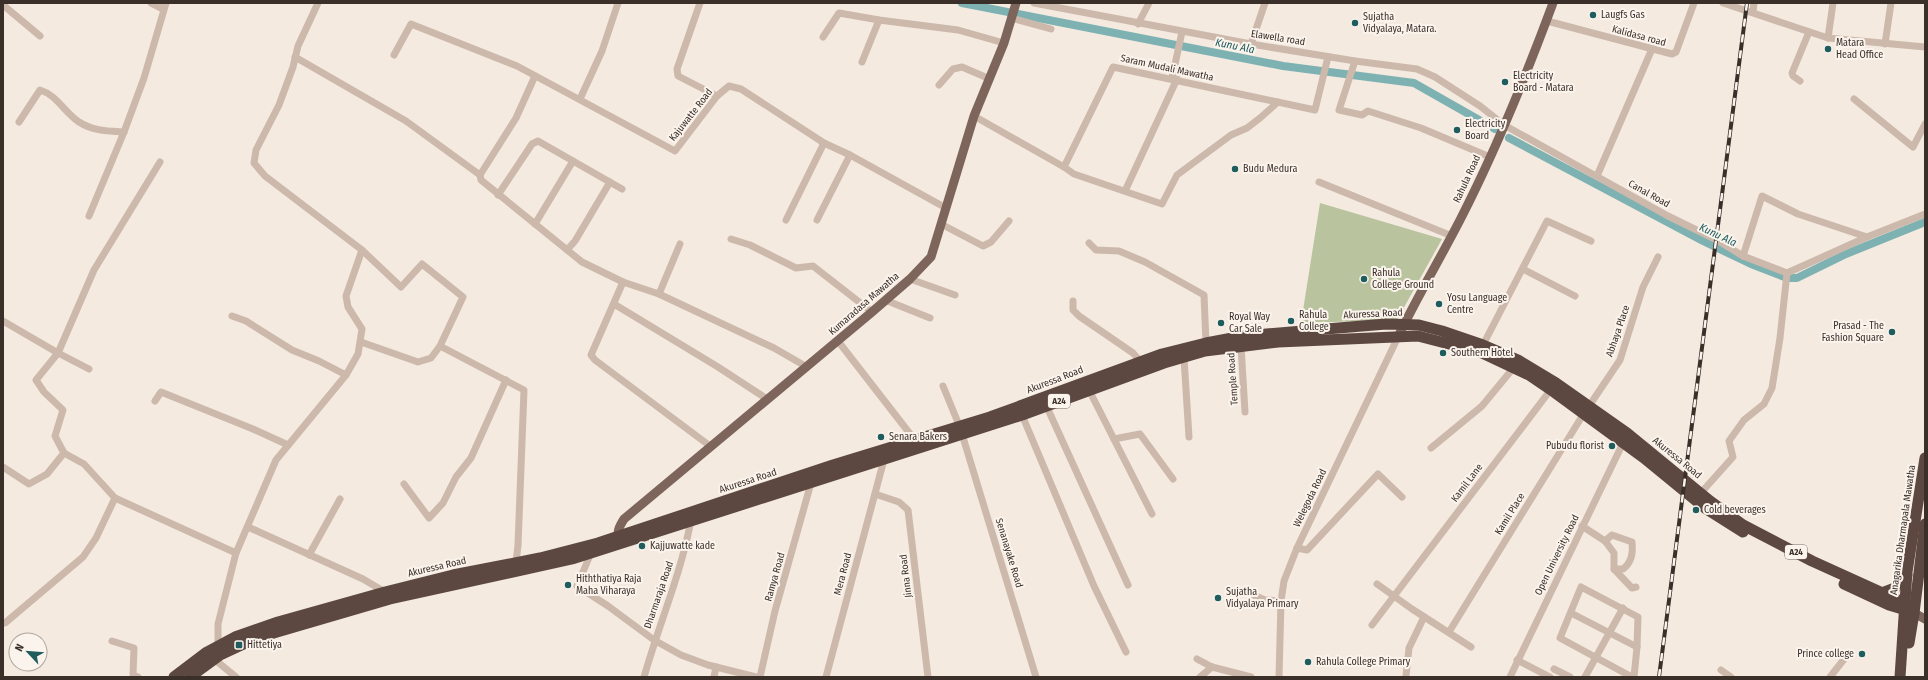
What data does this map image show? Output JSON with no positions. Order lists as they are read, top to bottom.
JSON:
{
  "streets": {
    "highway": ["Akuressa Road", "A24", "Anagarika Dharmapala Mawatha"],
    "main road": ["Rahula Road", "Kumaradasa Mawatha"],
    "street": [
      "Kalidasa road",
      "Elawella road",
      "Saram Mudali Mawatha",
      "Kajuwatte Road",
      "Canal Road",
      "Abhaya Place",
      "Temple Road",
      "Kamil Lane",
      "Welegoda Road",
      "Kamil Place",
      "Senanayake Road",
      "Open University Road",
      "Mera Road",
      "Jinna Road",
      "Ramya Road",
      "Dharmaraja Road"
    ]
  },
  "crossings": [
    ["Kalidasa road", "Rahula Road"],
    ["Elawella road", "Saram Mudali Mawatha"],
    ["Elawella road", "Rahula Road"],
    ["Elawella road", "Canal Road"],
    ["Kajuwatte Road", "Kumaradasa Mawatha"],
    ["Rahula Road", "Canal Road"],
    ["Rahula Road", "Akuressa Road"],
    ["Rahula Road", "Welegoda Road"],
    ["Kumaradasa Mawatha", "Akuressa Road"],
    ["Akuressa Road", "Abhaya Place"],
    ["Akuressa Road", "Temple Road"],
    ["Akuressa Road", "Kamil Lane"],
    ["Akuressa Road", "Welegoda Road"],
    ["Akuressa Road", "Kamil Place"],
    ["Akuressa Road", "Anagarika Dharmapala Mawatha"],
    ["Akuressa Road", "Senanayake Road"],
    ["Akuressa Road", "Open University Road"],
    ["Akuressa Road", "Mera Road"],
    ["Akuressa Road", "Ramya Road"],
    ["Akuressa Road", "Dharmaraja Road"],
    ["Abhaya Place", "Kamil Place"],
    ["Mera Road", "Jinna Road"]
  ],
  "water": ["Kunu Ala"],
  "places": {
    "other": [
      "Laugfs Gas",
      "Sujatha Vidyalaya, Matara.",
      "Matara Head Office",
      "Electricity Board - Matara",
      "Electricity Board",
      "Budu Medura",
      "Rahula College Ground",
      "Yosu Language Centre",
      "Rahula College",
      "Royal Way Car Sale",
      "Prasad - The Fashion Square",
      "Southern Hotel",
      "Senara Bakers",
      "Pubudu florist",
      "Cold beverages",
      "Kajjuwatte kade",
      "Hiththatiya Raja Maha Viharaya",
      "Sujatha Vidyalaya Primary",
      "Prince college",
      "Rahula College Primary"
    ],
    "transit": ["Hittetiya"]
  },
  "north": "top left"
}
